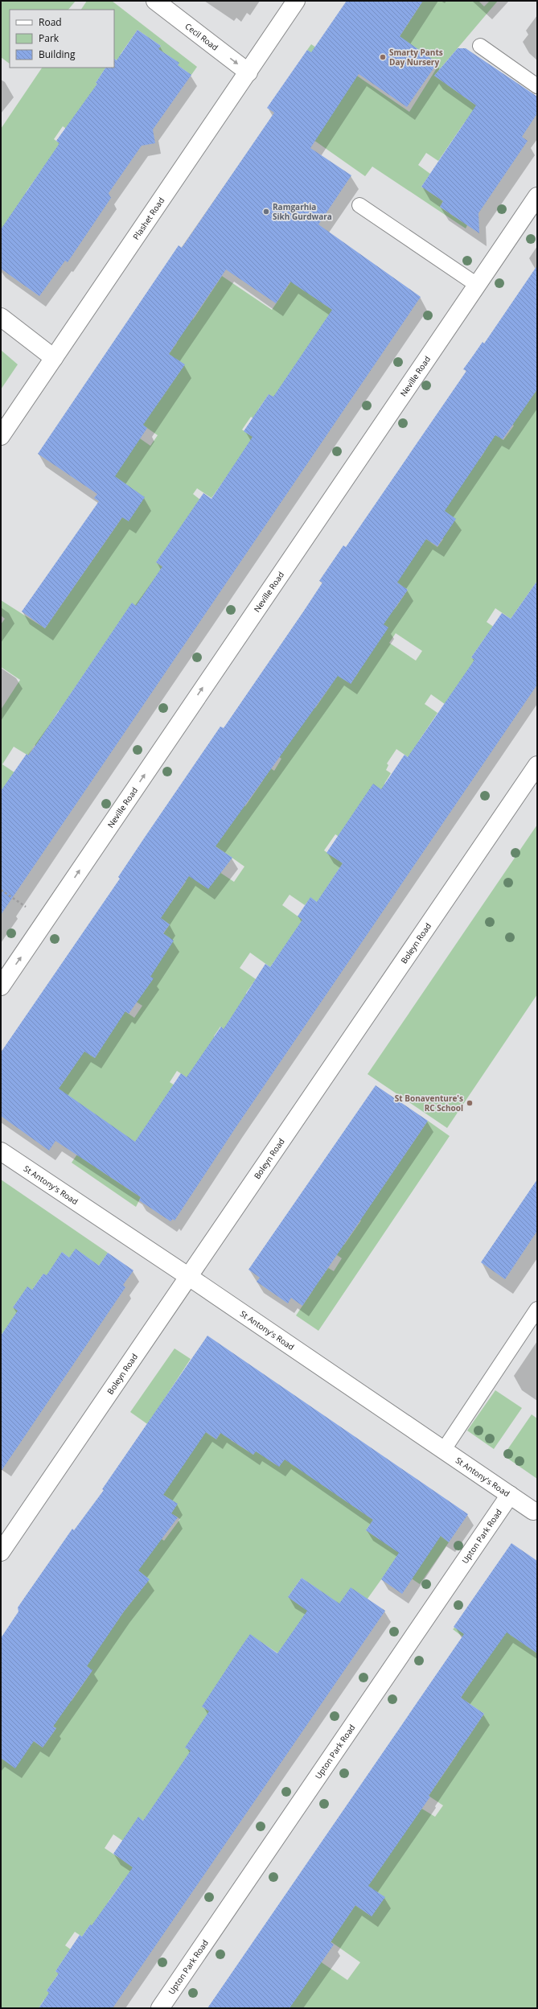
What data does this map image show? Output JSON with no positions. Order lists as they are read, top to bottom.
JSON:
{
  "streets": {
    "street": [
      "Cecil Road",
      "Plashet Road",
      "Neville Road",
      "Boleyn Road",
      "St Antony's Road",
      "Upton Park Road"
    ]
  },
  "crossings": [
    ["Cecil Road", "Plashet Road"],
    ["Boleyn Road", "St Antony's Road"],
    ["St Antony's Road", "Upton Park Road"]
  ],
  "one_way": ["Cecil Road", "Neville Road"],
  "places": ["Smarty Pants Day Nursery", "Ramgarhia Sikh Gurdwara", "St Bonaventure's RC School"],
  "legend": ["Road", "Park", "Building"]
}
